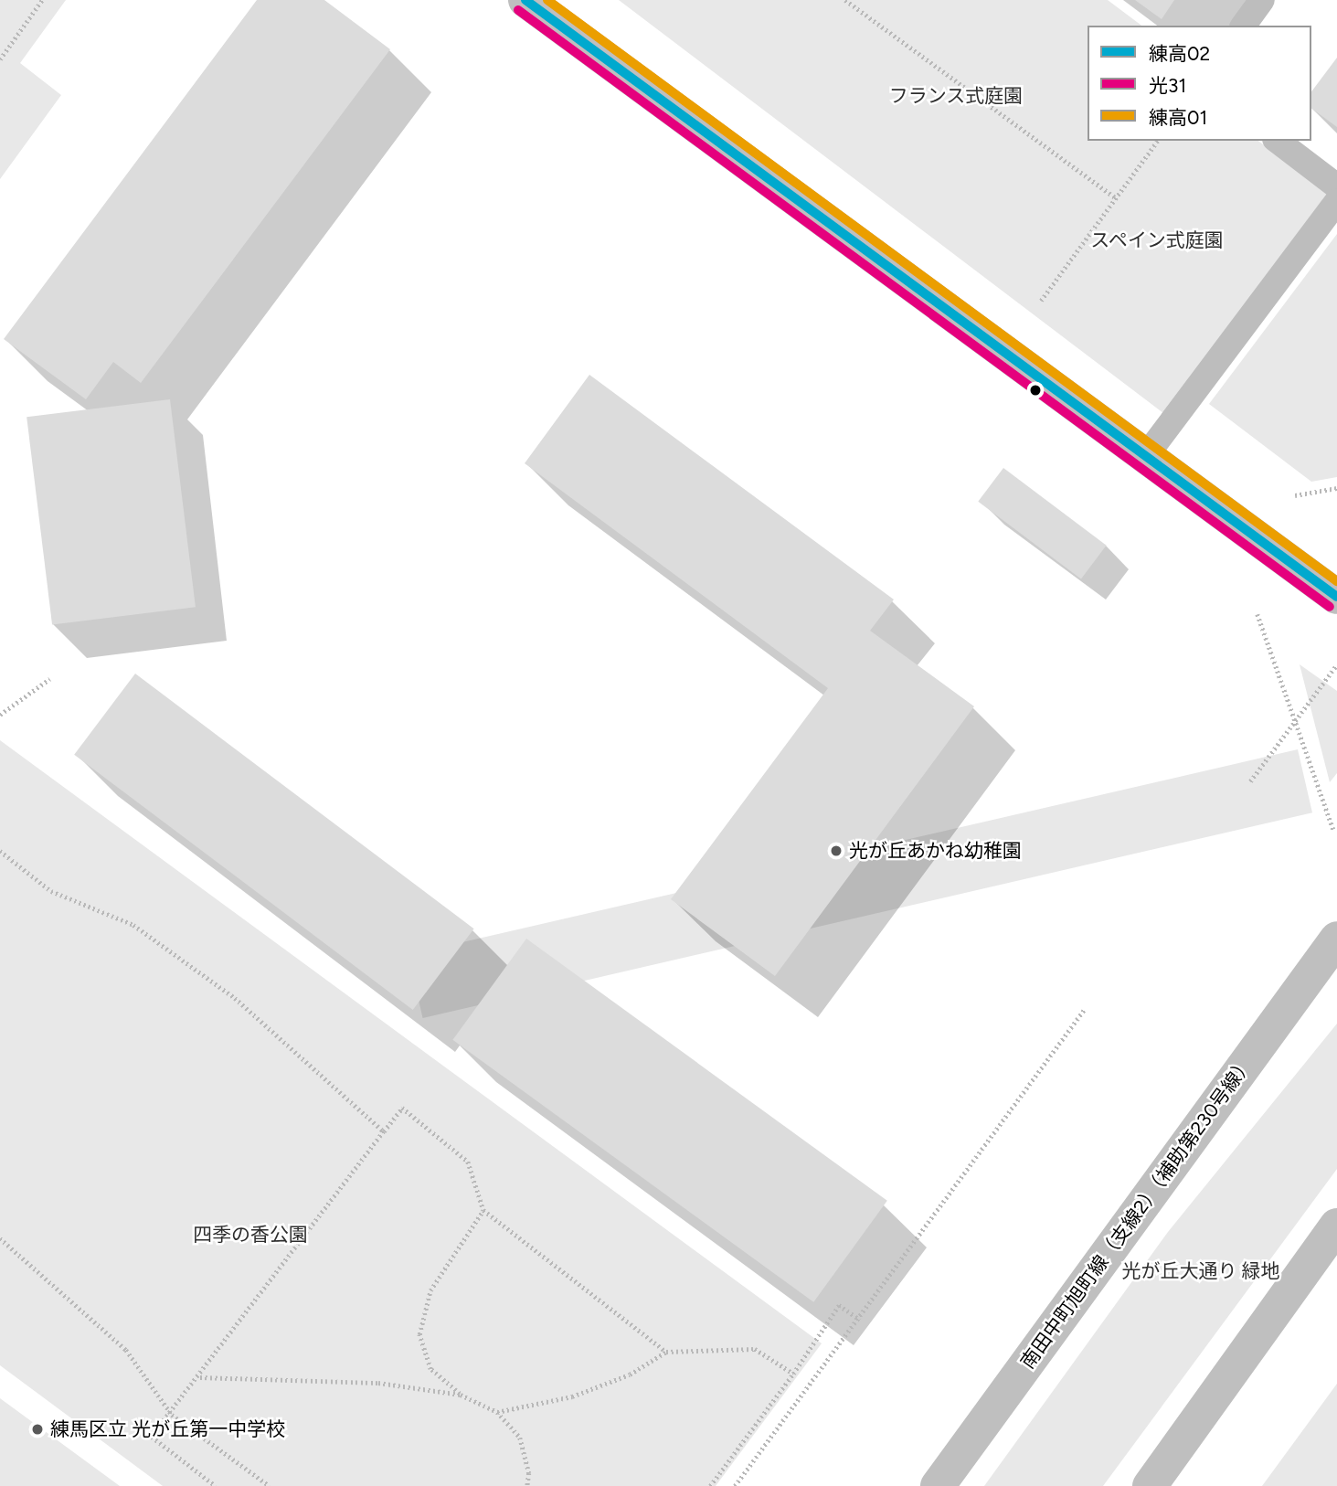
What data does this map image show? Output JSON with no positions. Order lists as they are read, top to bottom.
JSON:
{
  "streets": {
    "street": ["南田中町旭町線（支線2）（補助第230号線）"]
  },
  "parks": [
    "フランス式庭園",
    "スペイン式庭園",
    "四季の香公園",
    "光が丘大通り 緑地"
  ],
  "places": ["光が丘あかね幼稚園", "練馬区立 光が丘第一中学校"],
  "lines": ["transit line 練高02", "transit line 練高01", "transit line 光31"],
  "legend": ["練高02", "光31", "練高01"]
}
